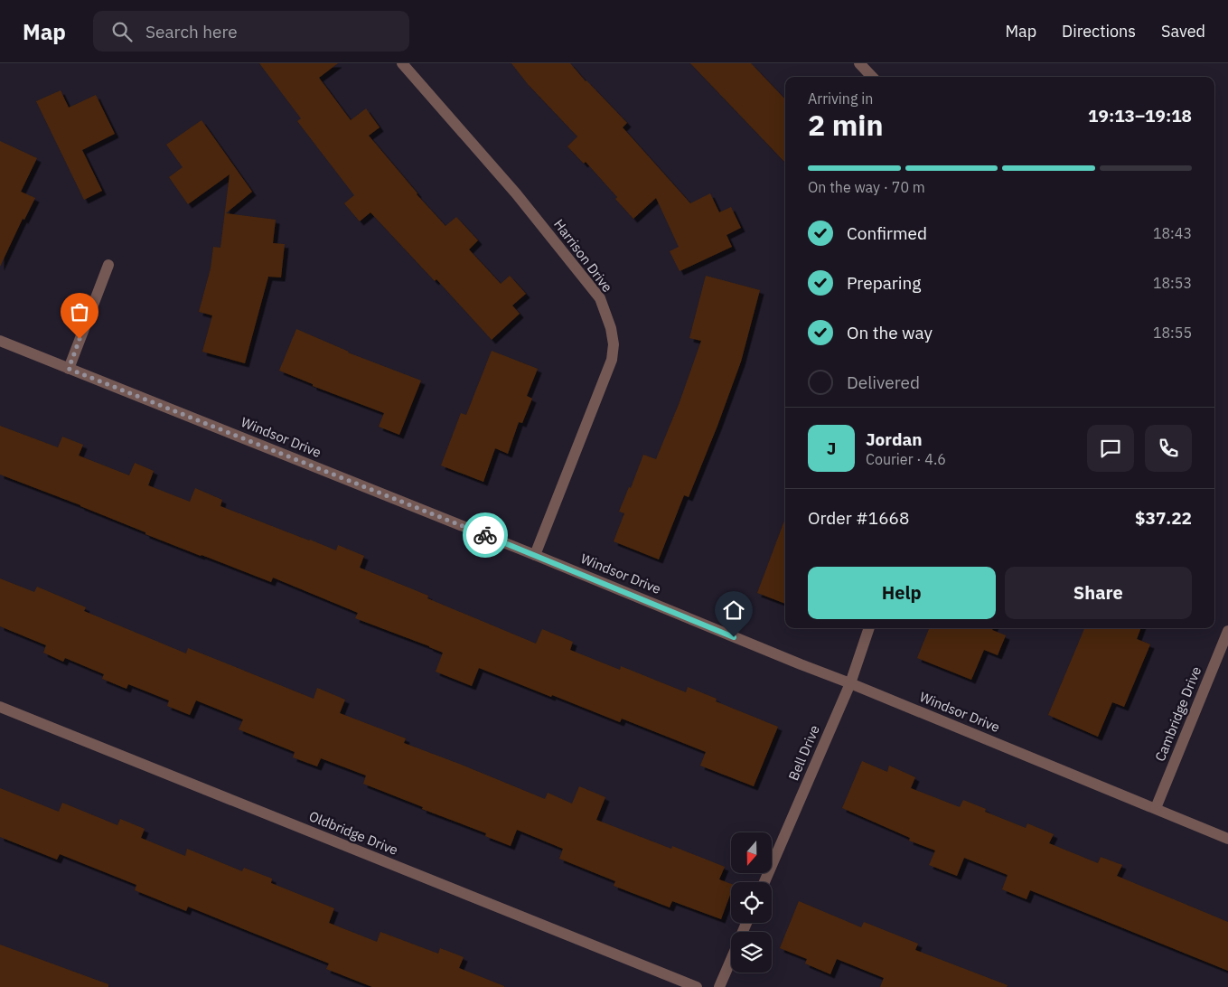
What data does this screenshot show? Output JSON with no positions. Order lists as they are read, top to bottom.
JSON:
{
  "streets": {
    "street": [
      "Harrison Drive",
      "Windsor Drive",
      "Cambridge Drive",
      "Bell Drive",
      "Oldbridge Drive"
    ]
  },
  "crossings": [
    ["Harrison Drive", "Windsor Drive"],
    ["Windsor Drive", "Cambridge Drive"],
    ["Windsor Drive", "Bell Drive"]
  ],
  "north": "bottom",
  "page": {
    "header": "Map",
    "search": "Search here",
    "nav": ["Map", "Directions", "Saved"],
    "heading": ["2 min", "Arriving in", "19:13–19:18"],
    "panel": [
      "Jordan",
      "Courier · 4.6",
      "Order #1668",
      "$37.22"
    ],
    "bar": "On the way · 70 m",
    "list": [
      ["Confirmed", "18:43"],
      ["Preparing", "18:53"],
      ["On the way", "18:55"],
      "Delivered"
    ],
    "round": "J",
    "buttons": ["Help", "Share"]
  }
}
